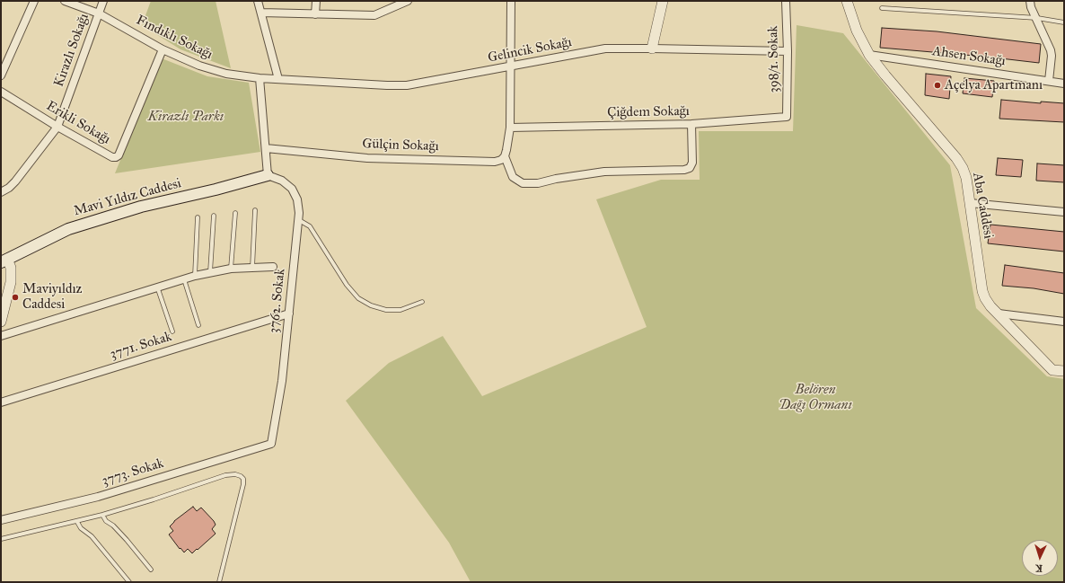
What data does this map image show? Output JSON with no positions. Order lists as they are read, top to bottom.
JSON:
{
  "streets": {
    "main road": ["Mavi Yıldız Caddesi"],
    "street": [
      "Fındıklı Sokağı",
      "Kirazlı Sokağı",
      "Gelincik Sokağı",
      "Ahsen Sokağı",
      "398/1. Sokak",
      "Çiğdem Sokağı",
      "Erikli Sokağı",
      "Gülçin Sokağı",
      "Aba Caddesi",
      "3762. Sokak",
      "3771. Sokak",
      "3773. Sokak"
    ]
  },
  "crossings": [
    ["Fındıklı Sokağı", "Kirazlı Sokağı"],
    ["Fındıklı Sokağı", "Gelincik Sokağı"],
    ["Fındıklı Sokağı", "Erikli Sokağı"],
    ["Kirazlı Sokağı", "Erikli Sokağı"],
    ["Gelincik Sokağı", "398/1. Sokak"],
    ["Ahsen Sokağı", "Aba Caddesi"],
    ["398/1. Sokak", "Çiğdem Sokağı"],
    ["Mavi Yıldız Caddesi", "3762. Sokak"],
    ["3762. Sokak", "3771. Sokak"],
    ["3762. Sokak", "3773. Sokak"]
  ],
  "parks": ["Kirazlı Parkı", "Belören Dağı Ormanı"],
  "places": ["Açelya Apartmanı", "Maviyıldız Caddesi"],
  "north": "bottom"
}
